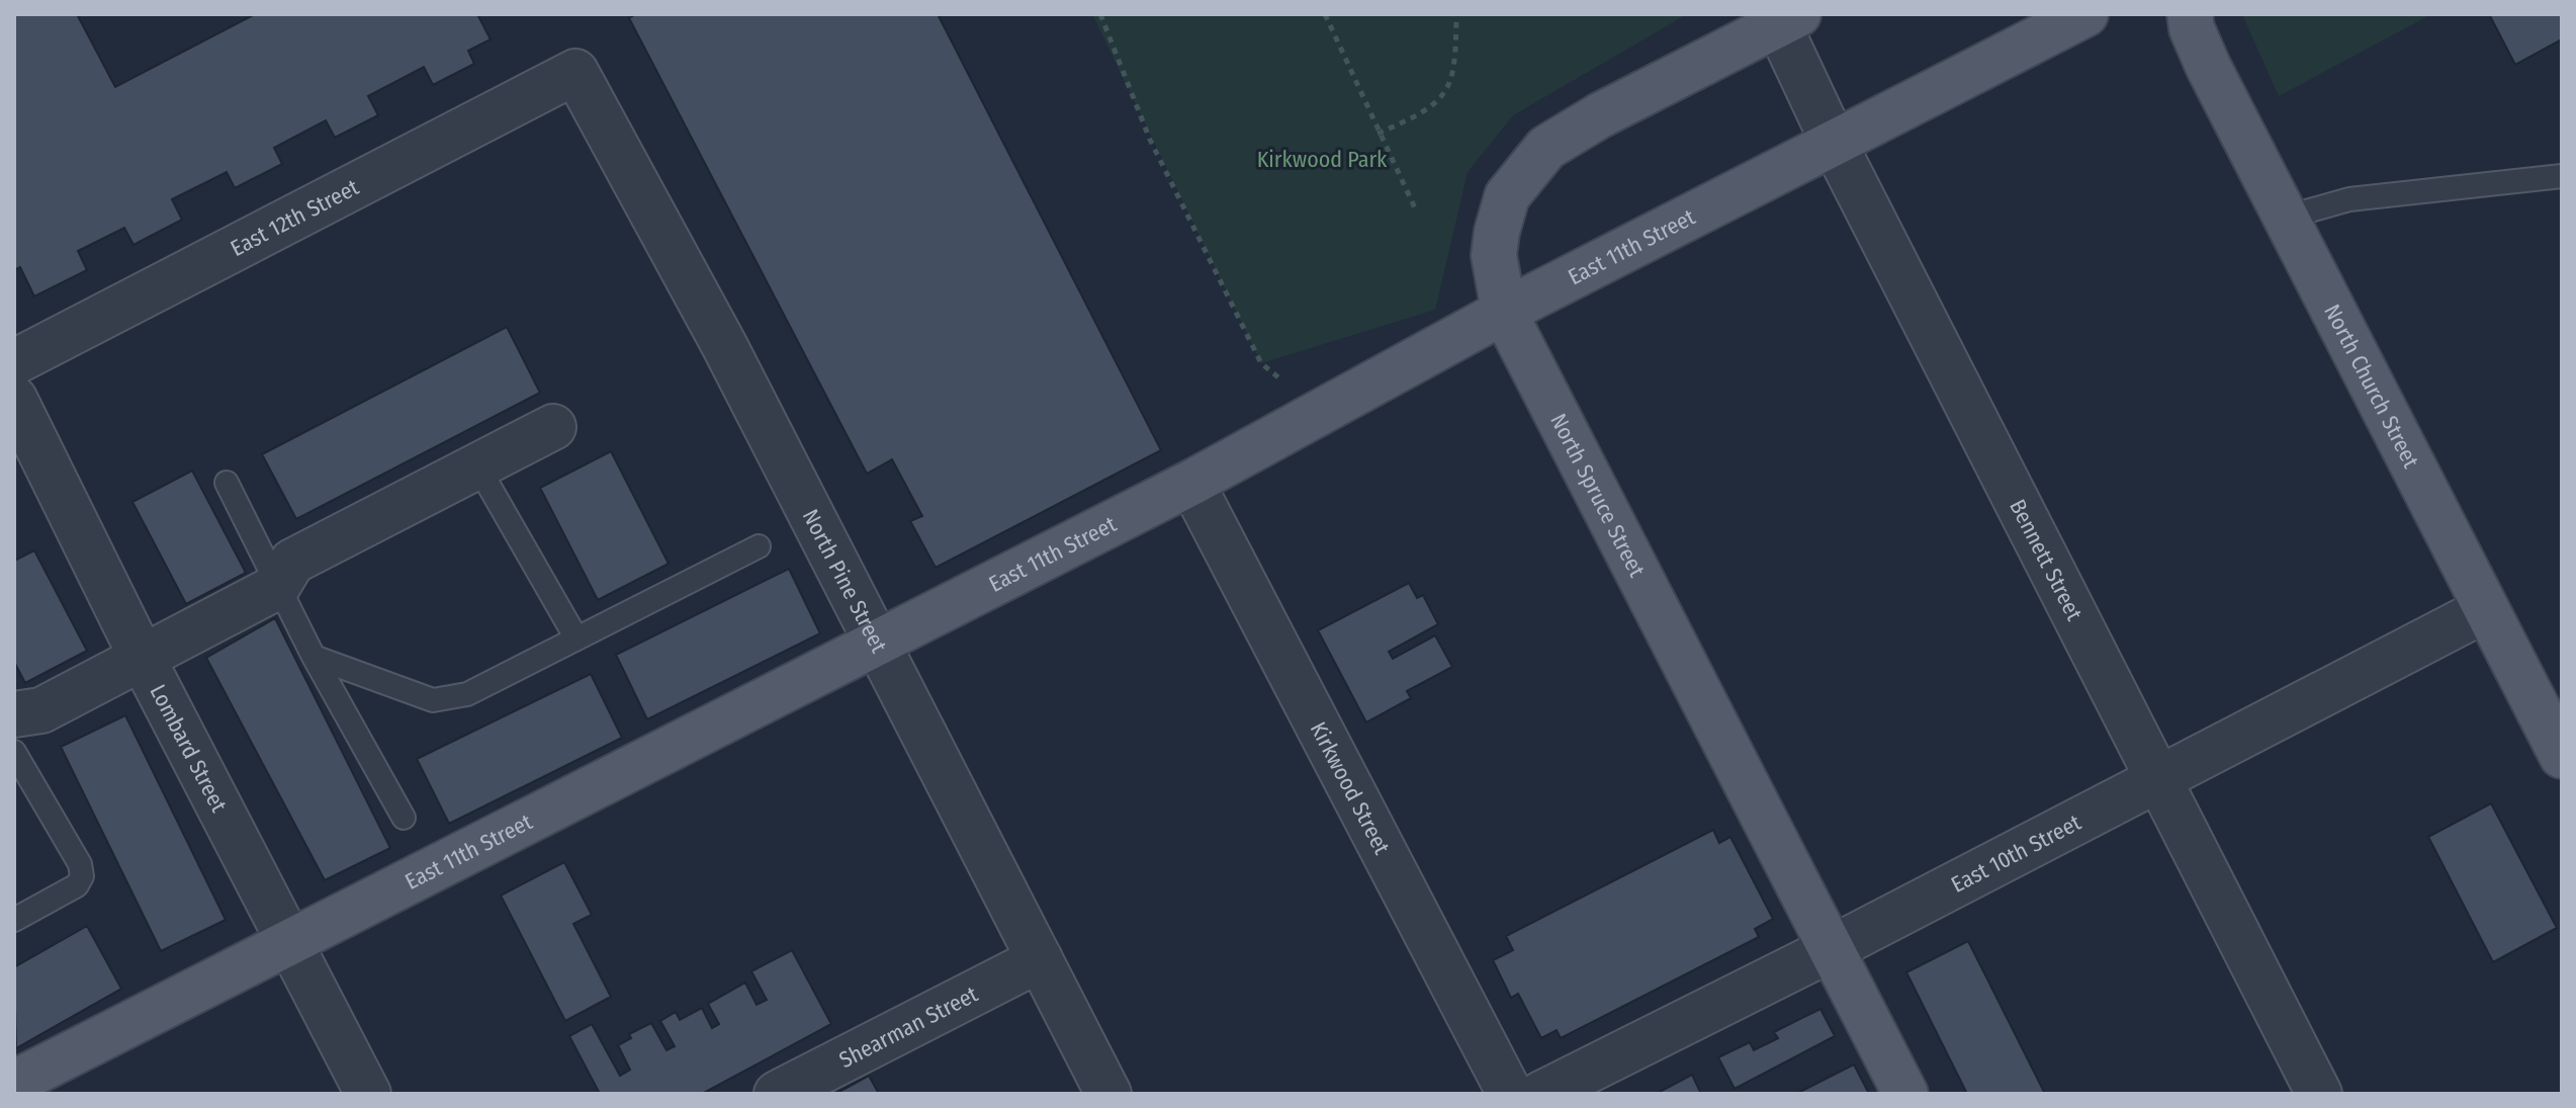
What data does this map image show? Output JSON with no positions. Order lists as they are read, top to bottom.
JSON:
{
  "streets": {
    "main road": ["East 11th Street", "North Church Street", "North Spruce Street"],
    "street": [
      "East 12th Street",
      "Bennett Street",
      "North Pine Street",
      "Lombard Street",
      "Kirkwood Street",
      "East 10th Street",
      "Shearman Street"
    ]
  },
  "crossings": [
    ["East 12th Street", "North Pine Street"],
    ["East 11th Street", "North Spruce Street"],
    ["East 11th Street", "Bennett Street"],
    ["East 11th Street", "North Pine Street"],
    ["East 11th Street", "Lombard Street"],
    ["East 11th Street", "Kirkwood Street"],
    ["North Church Street", "East 10th Street"],
    ["North Spruce Street", "Bennett Street"],
    ["North Spruce Street", "East 10th Street"],
    ["Bennett Street", "East 10th Street"],
    ["North Pine Street", "Shearman Street"]
  ],
  "parks": ["Kirkwood Park"]
}
